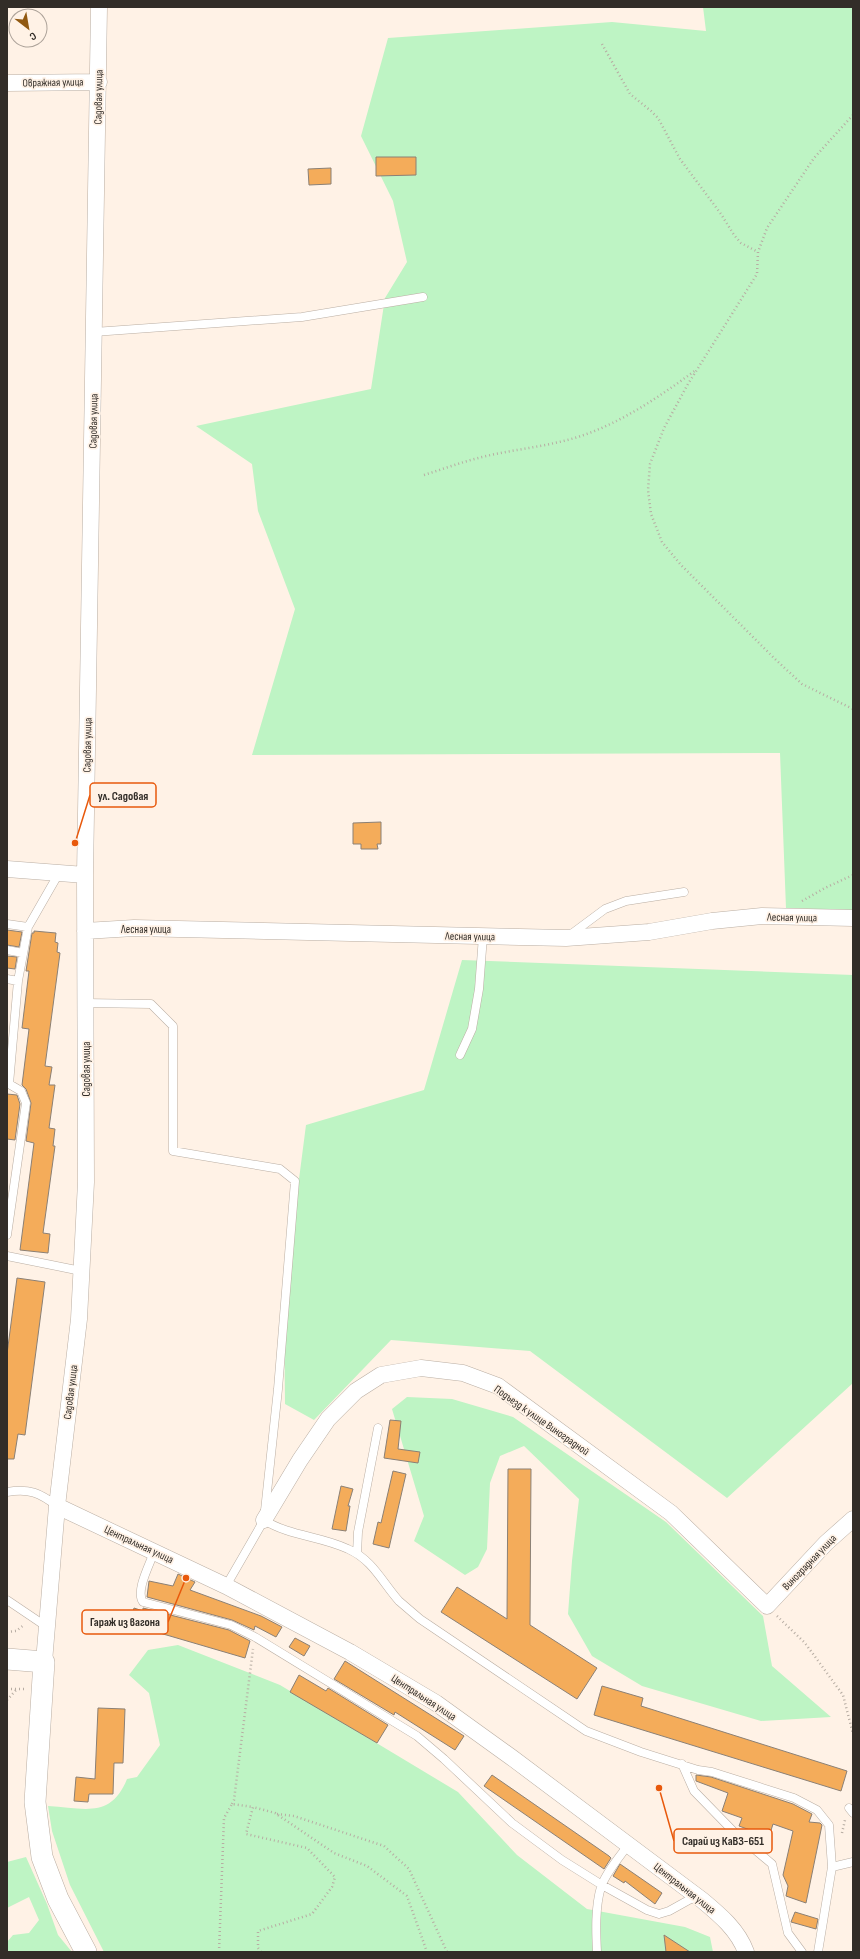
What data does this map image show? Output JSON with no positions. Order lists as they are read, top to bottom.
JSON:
{
  "streets": {
    "street": [
      "Овражная улица",
      "Садовая улица",
      "Лесная улица",
      "Подъезд к улице Виноградной",
      "Центральная улица",
      "Виноградная улица"
    ]
  },
  "crossings": [
    ["Овражная улица", "Садовая улица"],
    ["Садовая улица", "Лесная улица"],
    ["Садовая улица", "Центральная улица"],
    ["Подъезд к улице Виноградной", "Виноградная улица"]
  ],
  "places": ["ул. Садовая", "Гараж из вагона", "Сарай из КаВЗ-651"],
  "north": "bottom right"
}
